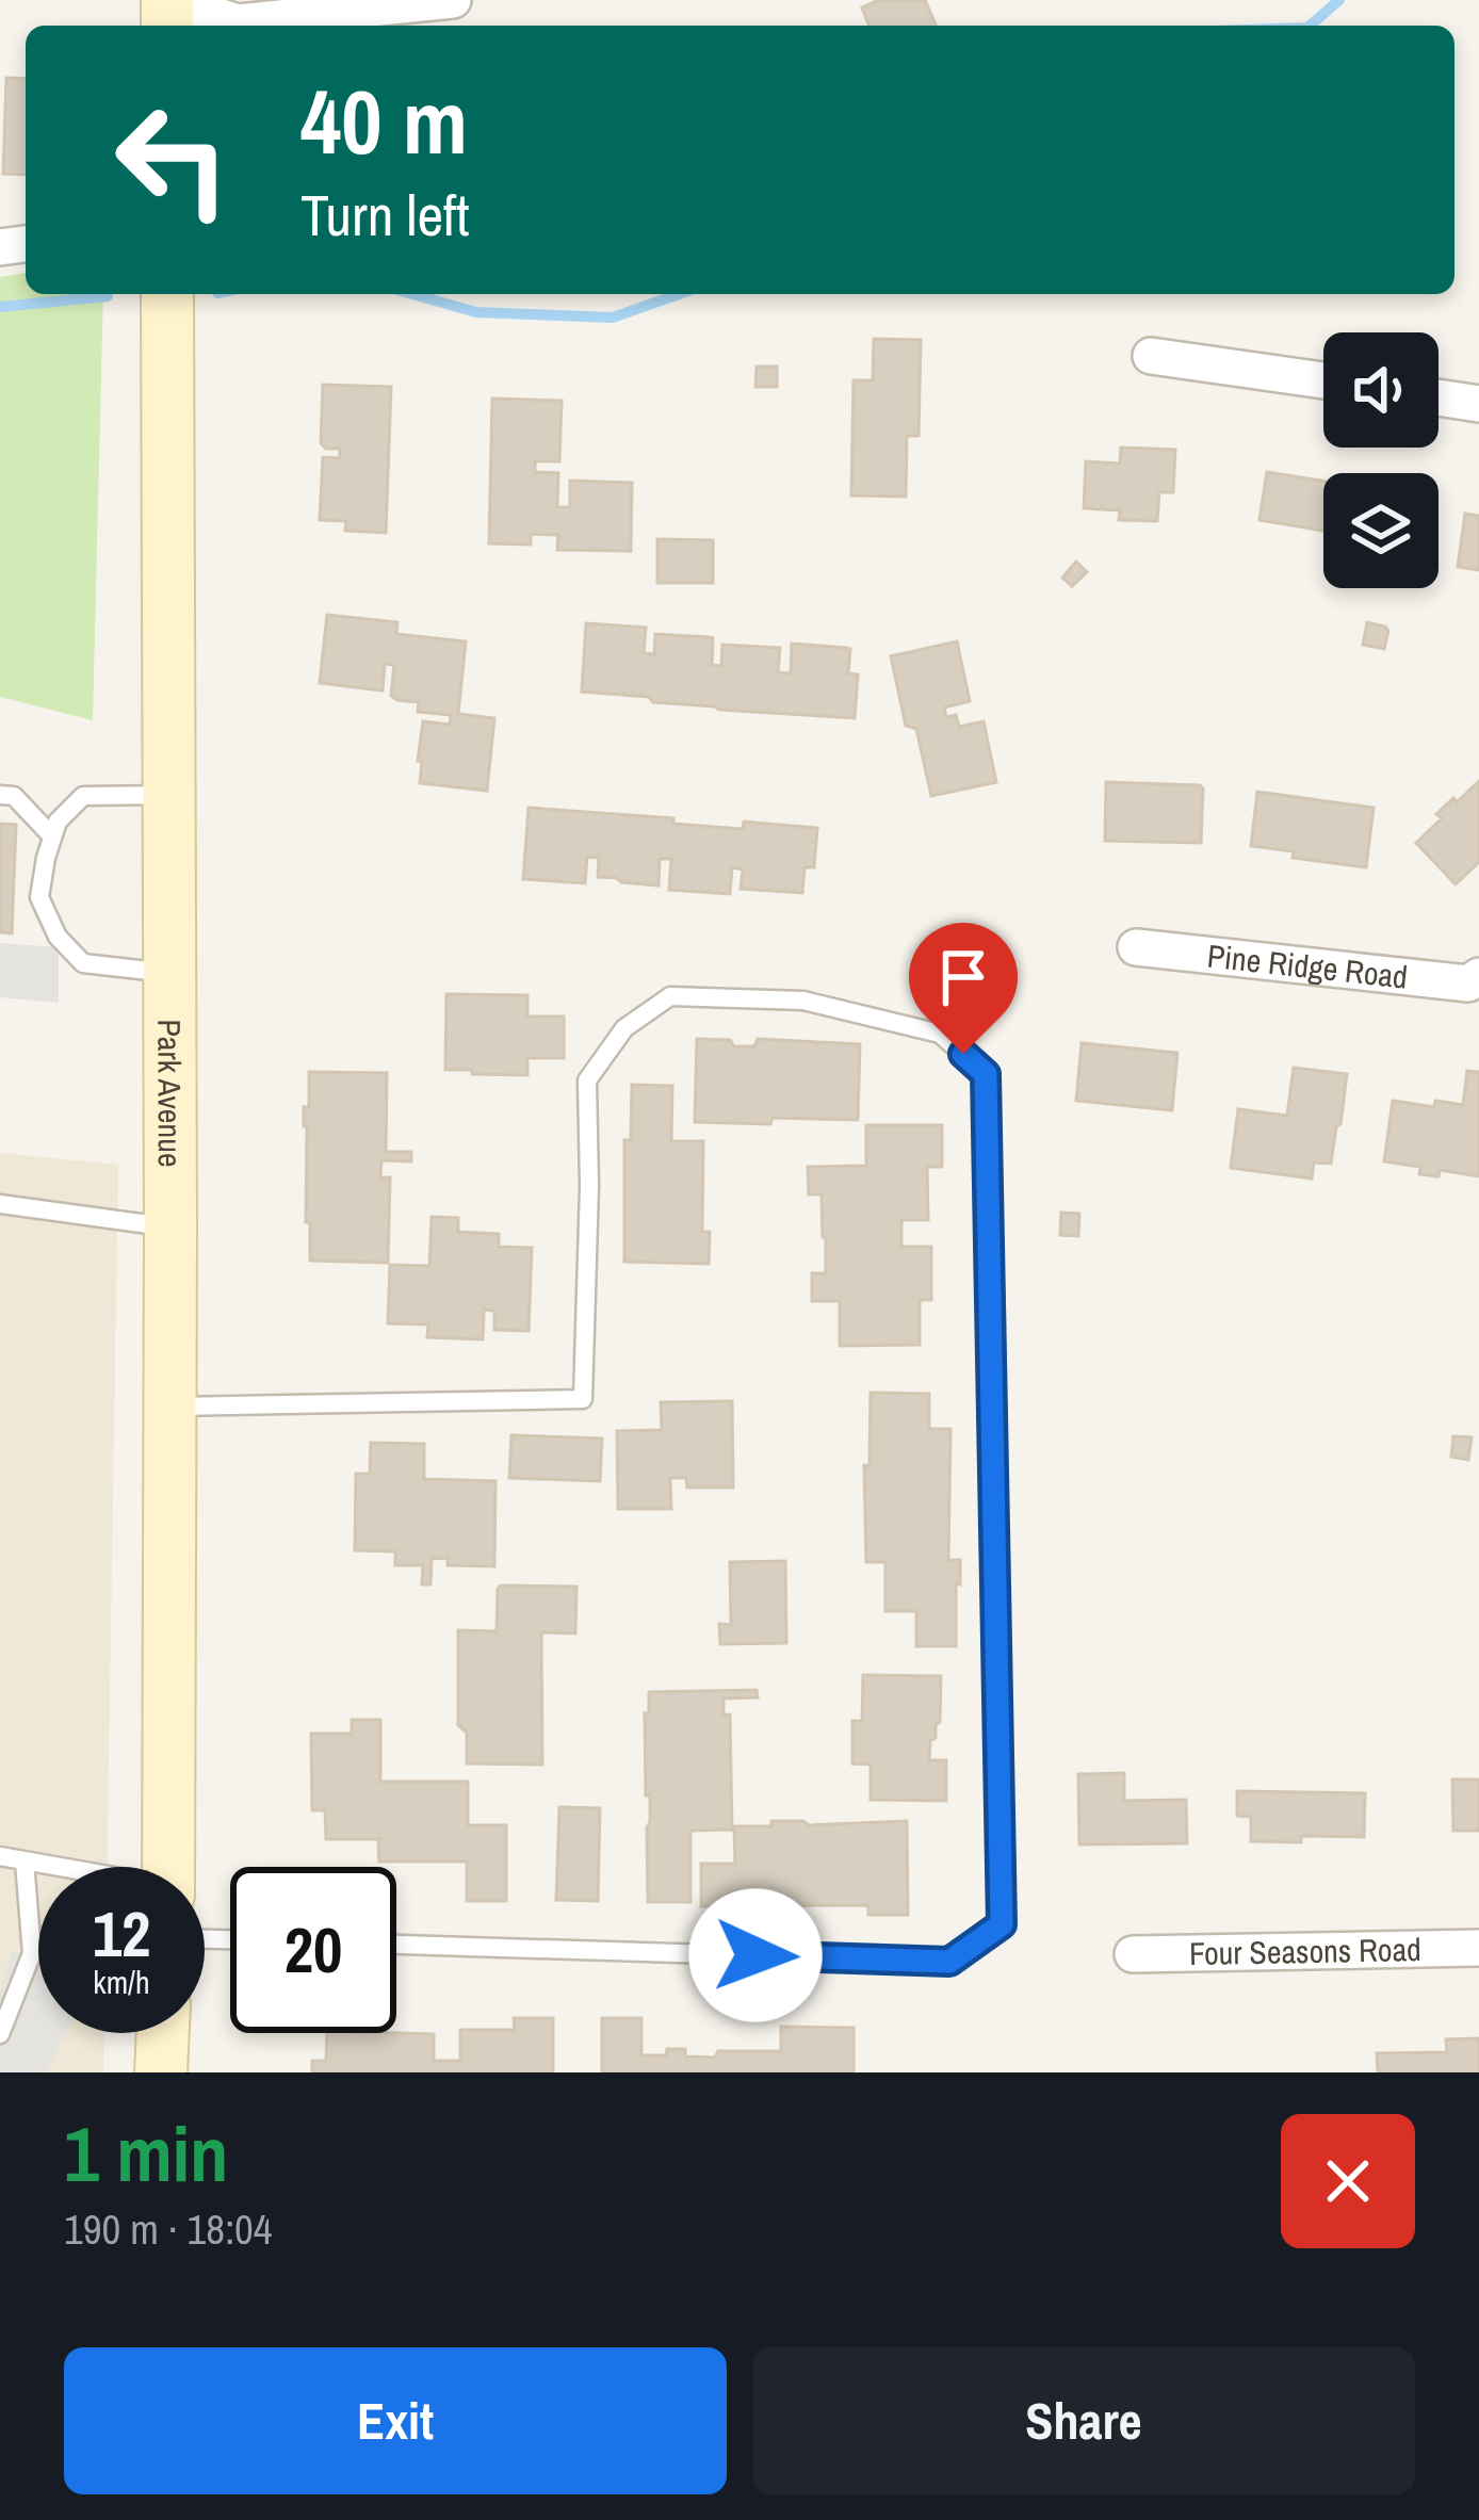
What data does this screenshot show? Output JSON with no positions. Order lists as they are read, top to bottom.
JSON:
{
  "streets": {
    "main road": ["Park Avenue"],
    "street": ["Pine Ridge Road", "Four Seasons Road"]
  },
  "page": {
    "turn": ["40 m", "Turn left"],
    "speed": "12 km/h",
    "limit": "20",
    "heading": ["1 min", "190 m · 18:04"],
    "buttons": ["Exit", "Share"]
  }
}
